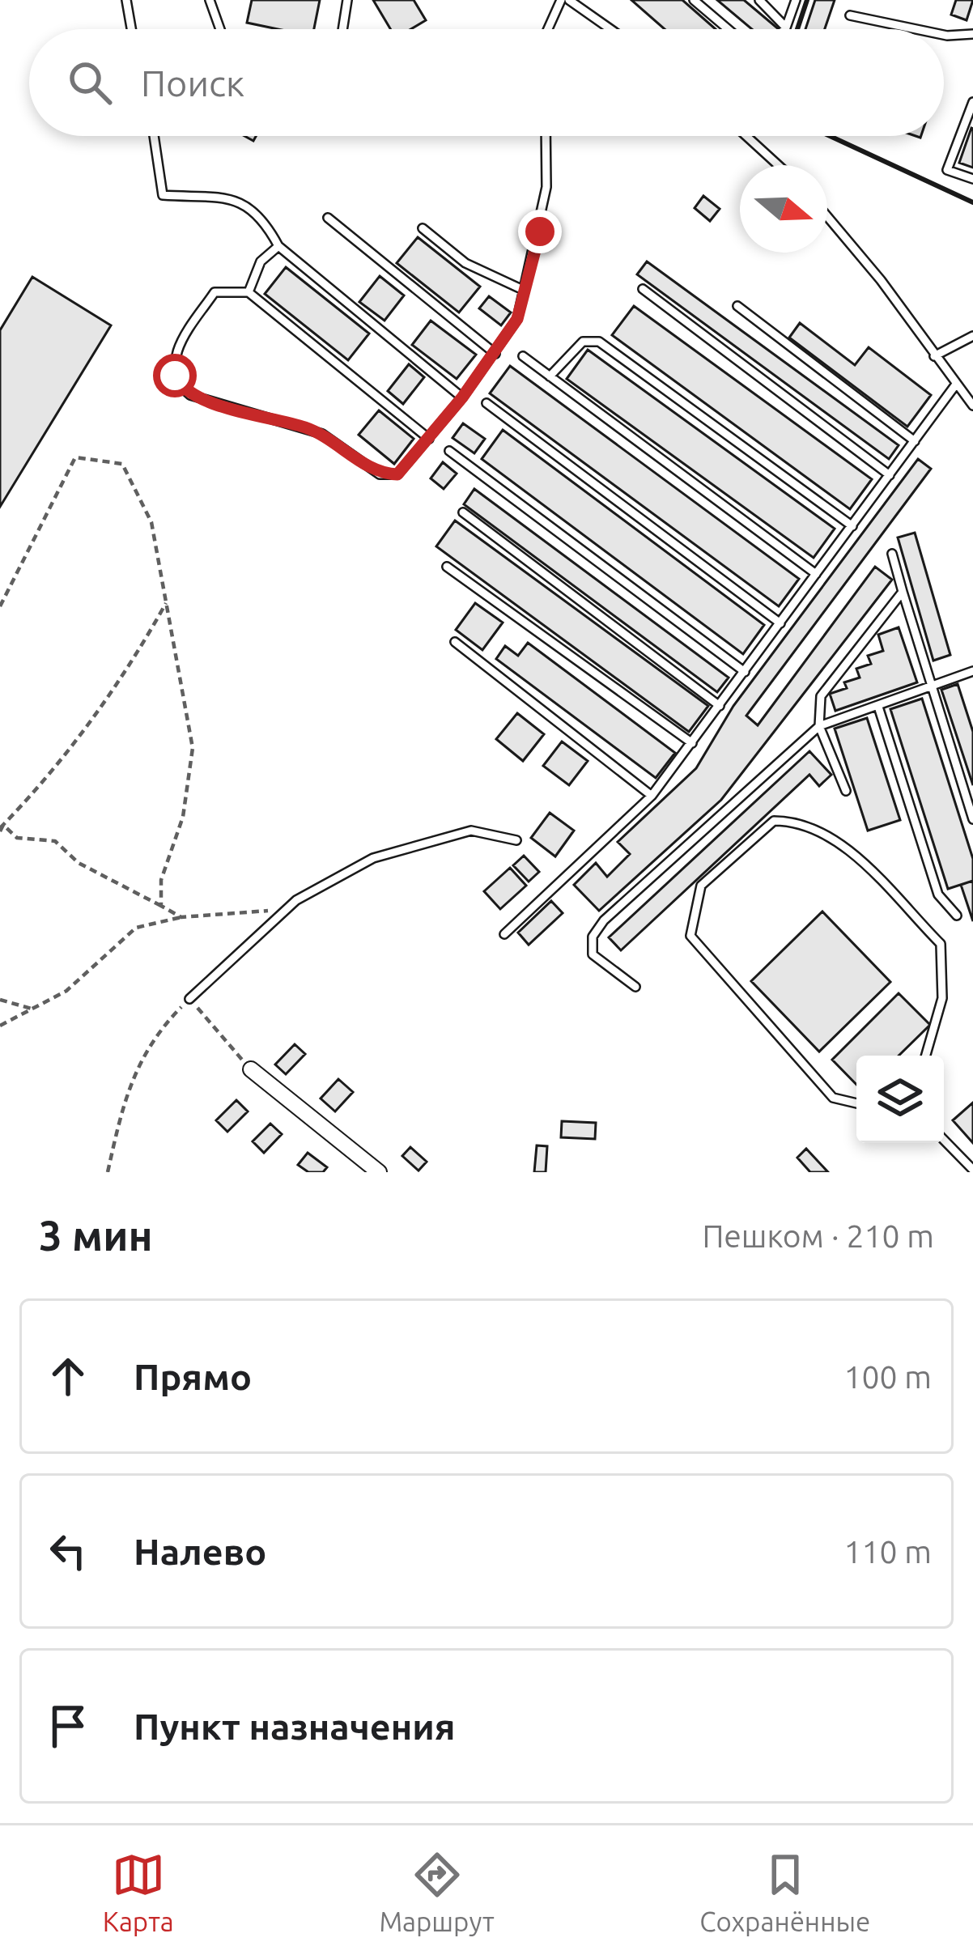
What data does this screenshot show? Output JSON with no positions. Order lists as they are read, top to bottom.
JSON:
{
  "north": "right",
  "page": {
    "search": "Поиск",
    "heading": ["3 мин", "Пешком · 210 m"],
    "list": [
      ["Прямо", "100 m"],
      ["Налево", "110 m"],
      "Пункт назначения"
    ],
    "nav": ["Карта", "Маршрут", "Сохранённые"]
  }
}
